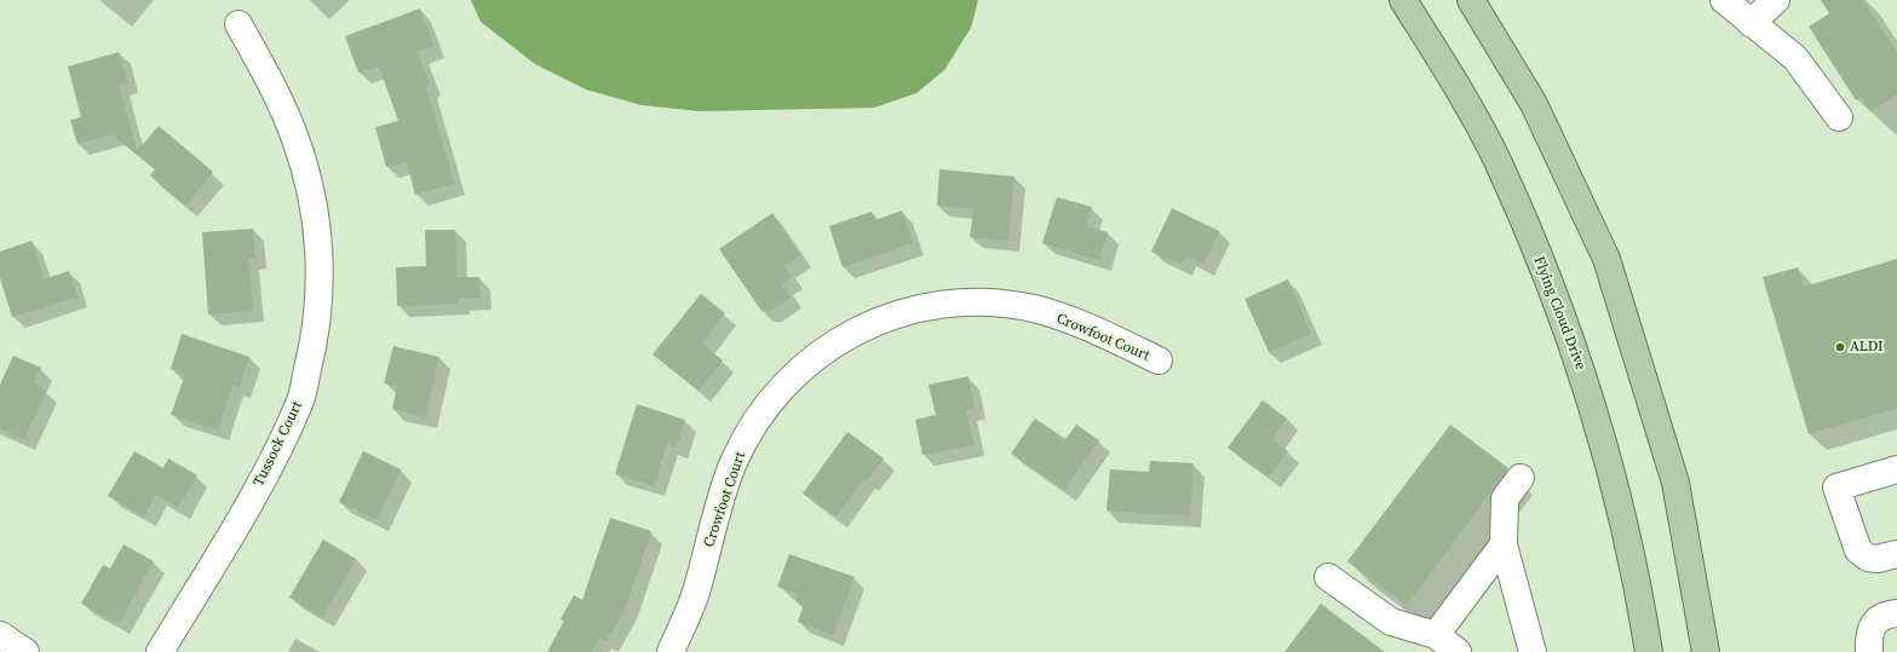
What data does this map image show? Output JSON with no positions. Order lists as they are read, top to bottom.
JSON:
{
  "streets": {
    "main road": ["Flying Cloud Drive"],
    "street": ["Crowfoot Court", "Tussock Court"]
  },
  "places": ["ALDI"]
}
